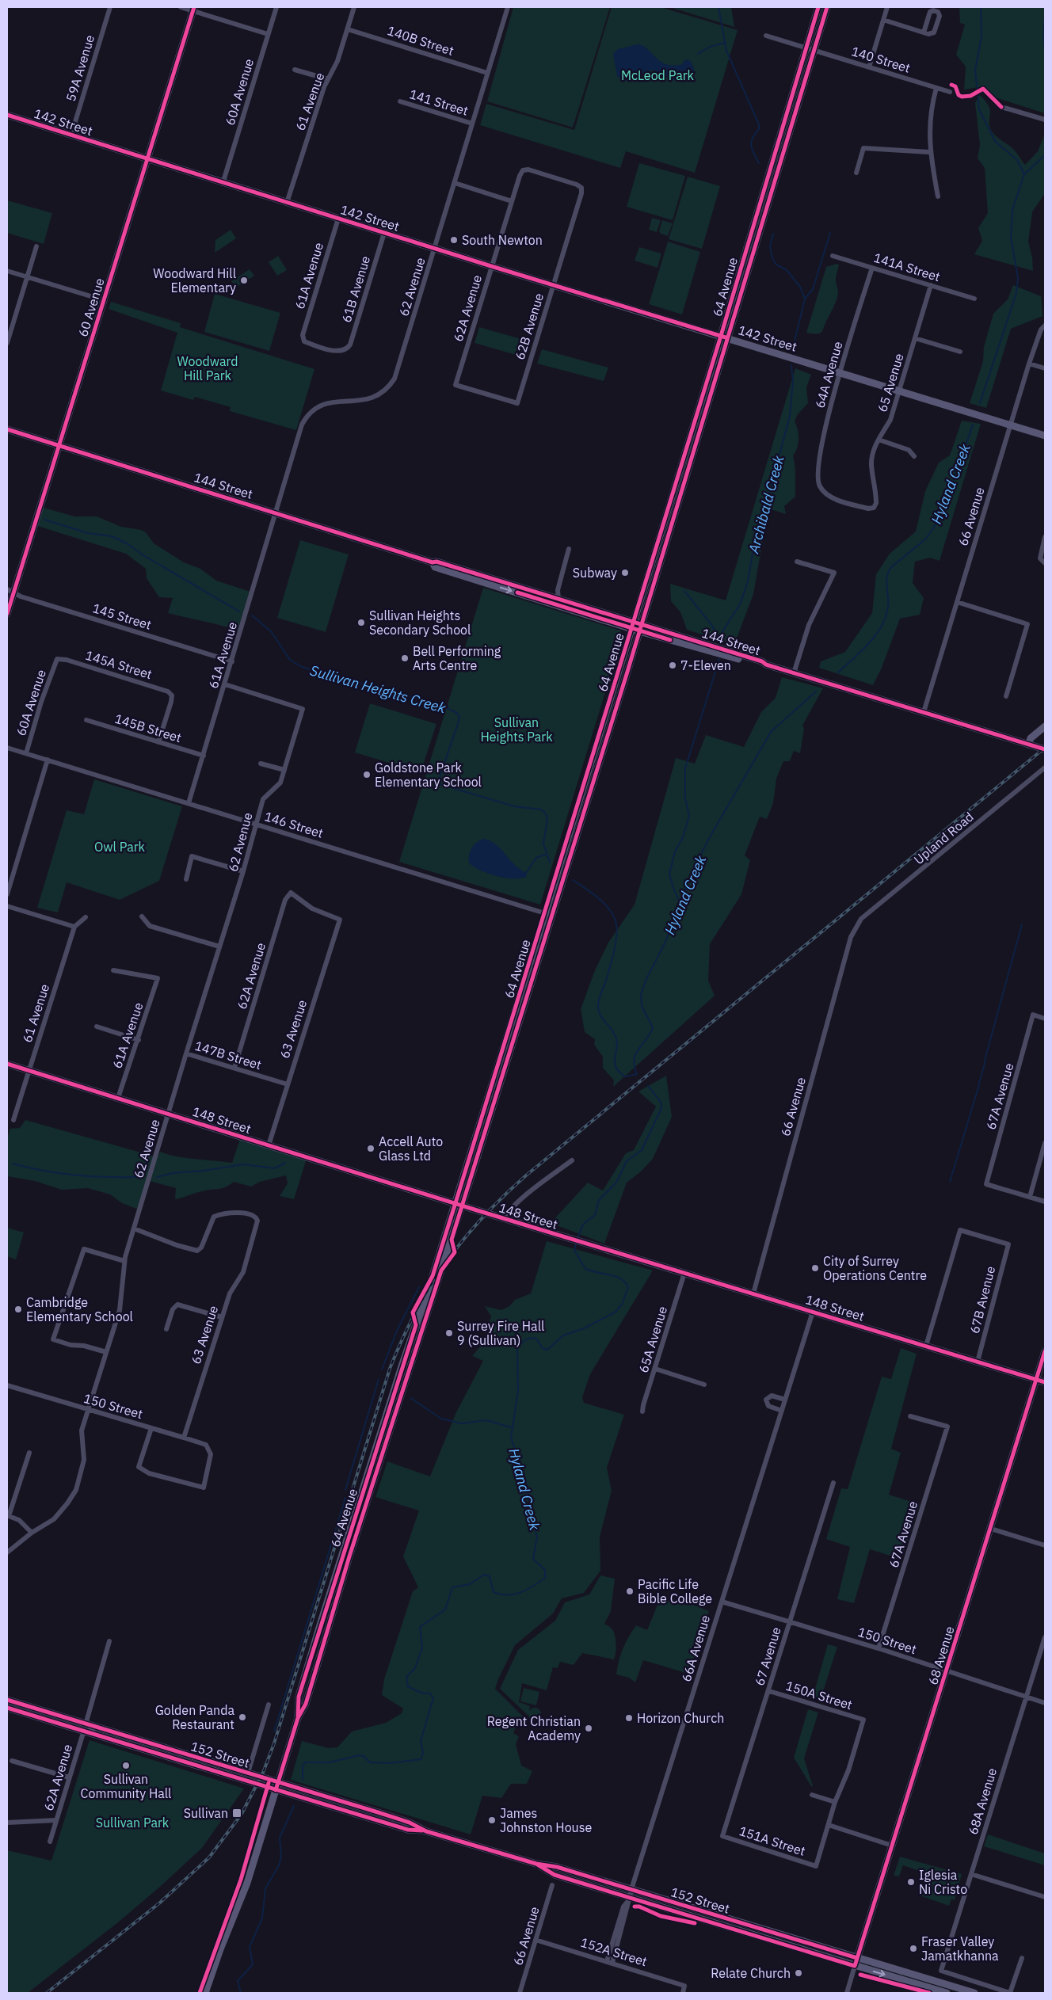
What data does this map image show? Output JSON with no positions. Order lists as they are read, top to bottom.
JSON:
{
  "streets": {
    "main road": [
      "142 Street",
      "64 Avenue",
      "60 Avenue",
      "144 Street",
      "148 Street",
      "68 Avenue",
      "152 Street"
    ],
    "street": [
      "140B Street",
      "140 Street",
      "59A Avenue",
      "60A Avenue",
      "61 Avenue",
      "141 Street",
      "141A Street",
      "61A Avenue",
      "62 Avenue",
      "61B Avenue",
      "62A Avenue",
      "62B Avenue",
      "64A Avenue",
      "65 Avenue",
      "66 Avenue",
      "145 Street",
      "145A Street",
      "145B Street",
      "146 Street",
      "Upland Road",
      "63 Avenue",
      "147B Street",
      "67A Avenue",
      "67B Avenue",
      "65A Avenue",
      "150 Street",
      "66A Avenue",
      "67 Avenue",
      "150A Street",
      "68A Avenue",
      "151A Street",
      "152A Street"
    ]
  },
  "crossings": [
    ["140B Street", "61 Avenue"],
    ["140B Street", "62 Avenue"],
    ["140 Street", "64 Avenue"],
    ["59A Avenue", "142 Street"],
    ["60A Avenue", "142 Street"],
    ["60A Avenue", "145A Street"],
    ["60A Avenue", "146 Street"],
    ["61 Avenue", "142 Street"],
    ["61 Avenue", "148 Street"],
    ["141 Street", "62 Avenue"],
    ["142 Street", "61A Avenue"],
    ["142 Street", "62 Avenue"],
    ["142 Street", "64 Avenue"],
    ["142 Street", "61B Avenue"],
    ["142 Street", "60 Avenue"],
    ["142 Street", "62A Avenue"],
    ["142 Street", "62B Avenue"],
    ["142 Street", "64A Avenue"],
    ["142 Street", "65 Avenue"],
    ["142 Street", "66 Avenue"],
    ["141A Street", "64A Avenue"],
    ["141A Street", "65 Avenue"],
    ["61A Avenue", "62 Avenue"],
    ["61A Avenue", "61B Avenue"],
    ["61A Avenue", "144 Street"],
    ["61A Avenue", "145 Street"],
    ["61A Avenue", "145B Street"],
    ["61A Avenue", "146 Street"],
    ["61A Avenue", "148 Street"],
    ["62 Avenue", "144 Street"],
    ["62 Avenue", "146 Street"],
    ["62 Avenue", "63 Avenue"],
    ["62 Avenue", "147B Street"],
    ["62 Avenue", "148 Street"],
    ["62 Avenue", "150 Street"],
    ["64 Avenue", "144 Street"],
    ["64 Avenue", "146 Street"],
    ["64 Avenue", "148 Street"],
    ["64 Avenue", "152 Street"],
    ["60 Avenue", "144 Street"],
    ["60 Avenue", "145 Street"],
    ["62A Avenue", "62B Avenue"],
    ["62A Avenue", "63 Avenue"],
    ["62A Avenue", "147B Street"],
    ["62A Avenue", "152 Street"],
    ["64A Avenue", "65 Avenue"],
    ["144 Street", "66 Avenue"],
    ["66 Avenue", "Upland Road"],
    ["66 Avenue", "148 Street"],
    ["66 Avenue", "152A Street"],
    ["145A Street", "145B Street"],
    ["63 Avenue", "147B Street"],
    ["63 Avenue", "148 Street"],
    ["63 Avenue", "150 Street"],
    ["67A Avenue", "150 Street"],
    ["148 Street", "67B Avenue"],
    ["148 Street", "65A Avenue"],
    ["148 Street", "66A Avenue"],
    ["148 Street", "68 Avenue"],
    ["150 Street", "66A Avenue"],
    ["150 Street", "68 Avenue"],
    ["150 Street", "67 Avenue"],
    ["150 Street", "68A Avenue"],
    ["66A Avenue", "152 Street"],
    ["66A Avenue", "152A Street"],
    ["68 Avenue", "152 Street"],
    ["67 Avenue", "150A Street"],
    ["67 Avenue", "151A Street"]
  ],
  "water": ["Hyland Creek", "Archibald Creek", "Sullivan Heights Creek"],
  "parks": [
    "McLeod Park",
    "Woodward Hill Park",
    "Sullivan Heights Park",
    "Owl Park",
    "Sullivan Park"
  ],
  "places": {
    "other": [
      "South Newton",
      "Woodward Hill Elementary",
      "Subway",
      "Sullivan Heights Secondary School",
      "Bell Performing Arts Centre",
      "7-Eleven",
      "Goldstone Park Elementary School",
      "Accell Auto Glass Ltd",
      "City of Surrey Operations Centre",
      "Cambridge Elementary School",
      "Surrey Fire Hall 9 (Sullivan)",
      "Pacific Life Bible College",
      "Golden Panda Restaurant",
      "Horizon Church",
      "Regent Christian Academy",
      "Sullivan Community Hall",
      "James Johnston House",
      "Iglesia Ni Cristo",
      "Fraser Valley Jamatkhanna",
      "Relate Church"
    ],
    "transit": ["Sullivan"]
  }
}
